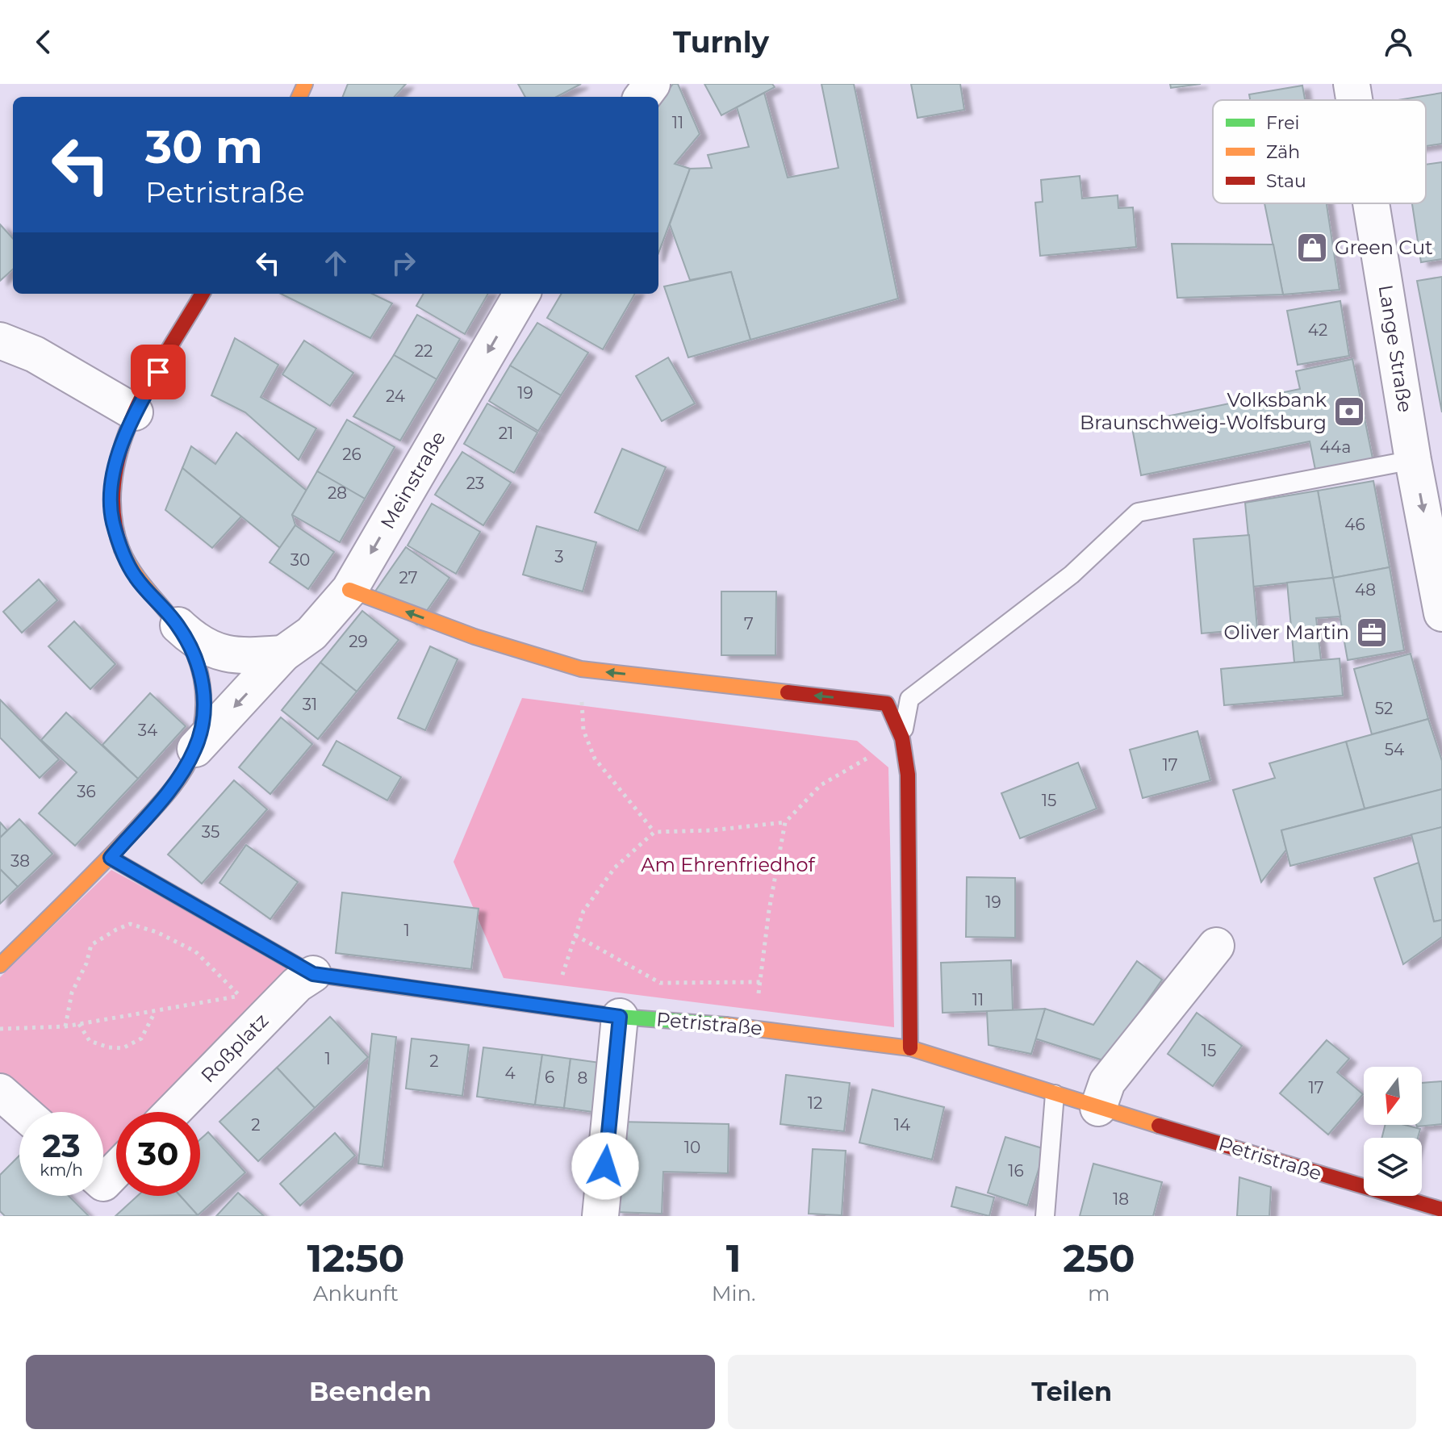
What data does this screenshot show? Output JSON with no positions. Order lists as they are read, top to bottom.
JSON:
{
  "streets": {
    "street": [
      "Lange Straße",
      "Meinstraße",
      "Petristraße",
      "Roßplatz"
    ]
  },
  "crossings": [
    ["Meinstraße", "Petristraße"],
    ["Petristraße", "Roßplatz"]
  ],
  "one_way": ["Lange Straße"],
  "parks": ["Am Ehrenfriedhof"],
  "places": {
    "shop": ["Green Cut"],
    "bank": ["Volksbank Braunschweig-Wolfsburg"],
    "office": ["Oliver Martin"]
  },
  "house_numbers": [
    "11",
    "42",
    "22",
    "19",
    "24",
    "21",
    "44a",
    "26",
    "23",
    "28",
    "46",
    "3",
    "30",
    "27",
    "48",
    "7",
    "29",
    "31",
    "52",
    "34",
    "54",
    "17",
    "36",
    "15",
    "35",
    "38",
    "19",
    "1",
    "11",
    "15",
    "1",
    "2",
    "4",
    "6",
    "8",
    "17",
    "12",
    "2",
    "14",
    "10",
    "16",
    "18"
  ],
  "legend": ["Frei", "Zäh", "Stau"],
  "north": "bottom",
  "page": {
    "header": "Turnly",
    "turn": ["30 m", "Petristraße"],
    "speed": "23 km/h",
    "limit": "30",
    "eta": [
      "12:50",
      "Ankunft",
      "1",
      "Min.",
      "250",
      "m"
    ],
    "buttons": ["Beenden", "Teilen"]
  }
}
